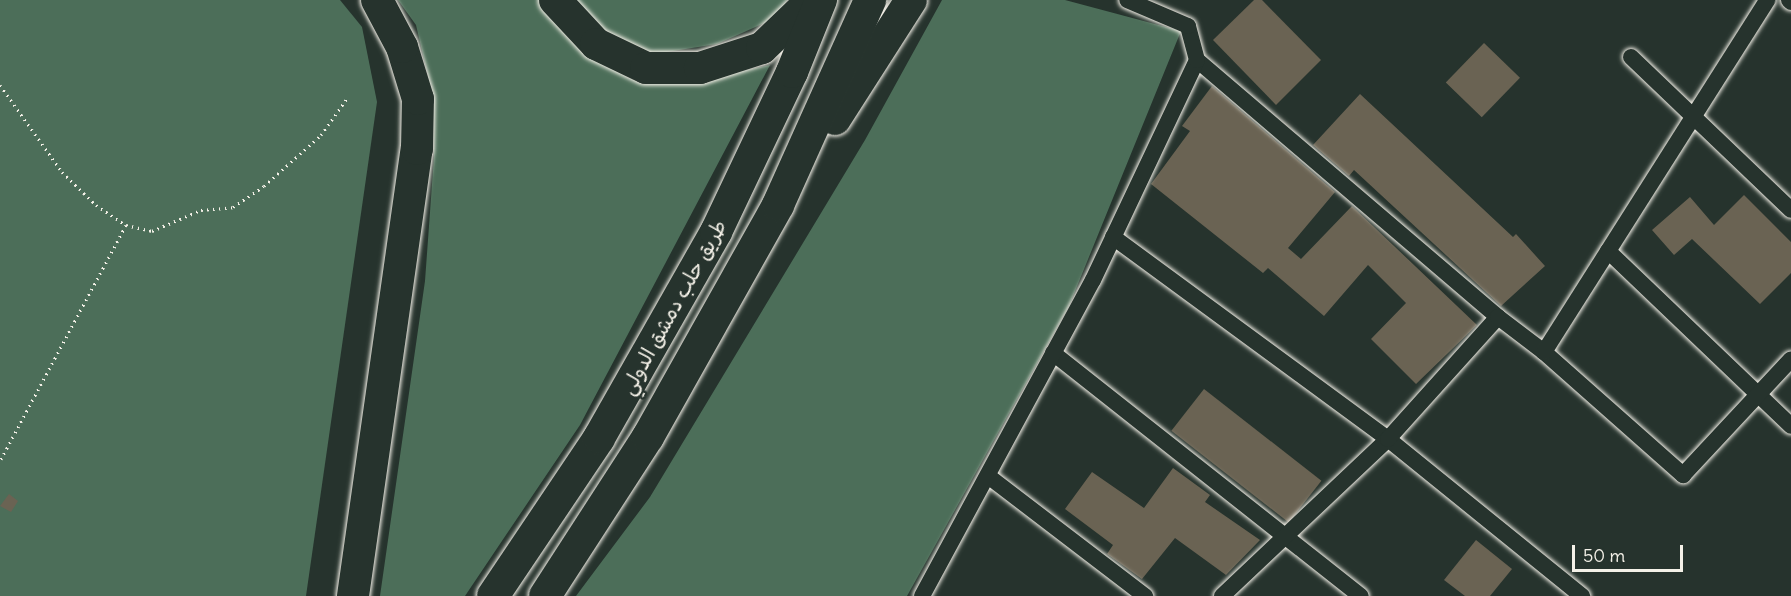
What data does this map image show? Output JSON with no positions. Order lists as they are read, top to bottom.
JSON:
{
  "streets": {
    "highway": ["طريق حلب دمشق الدولي"]
  },
  "scale_bar": "50 m"
}
